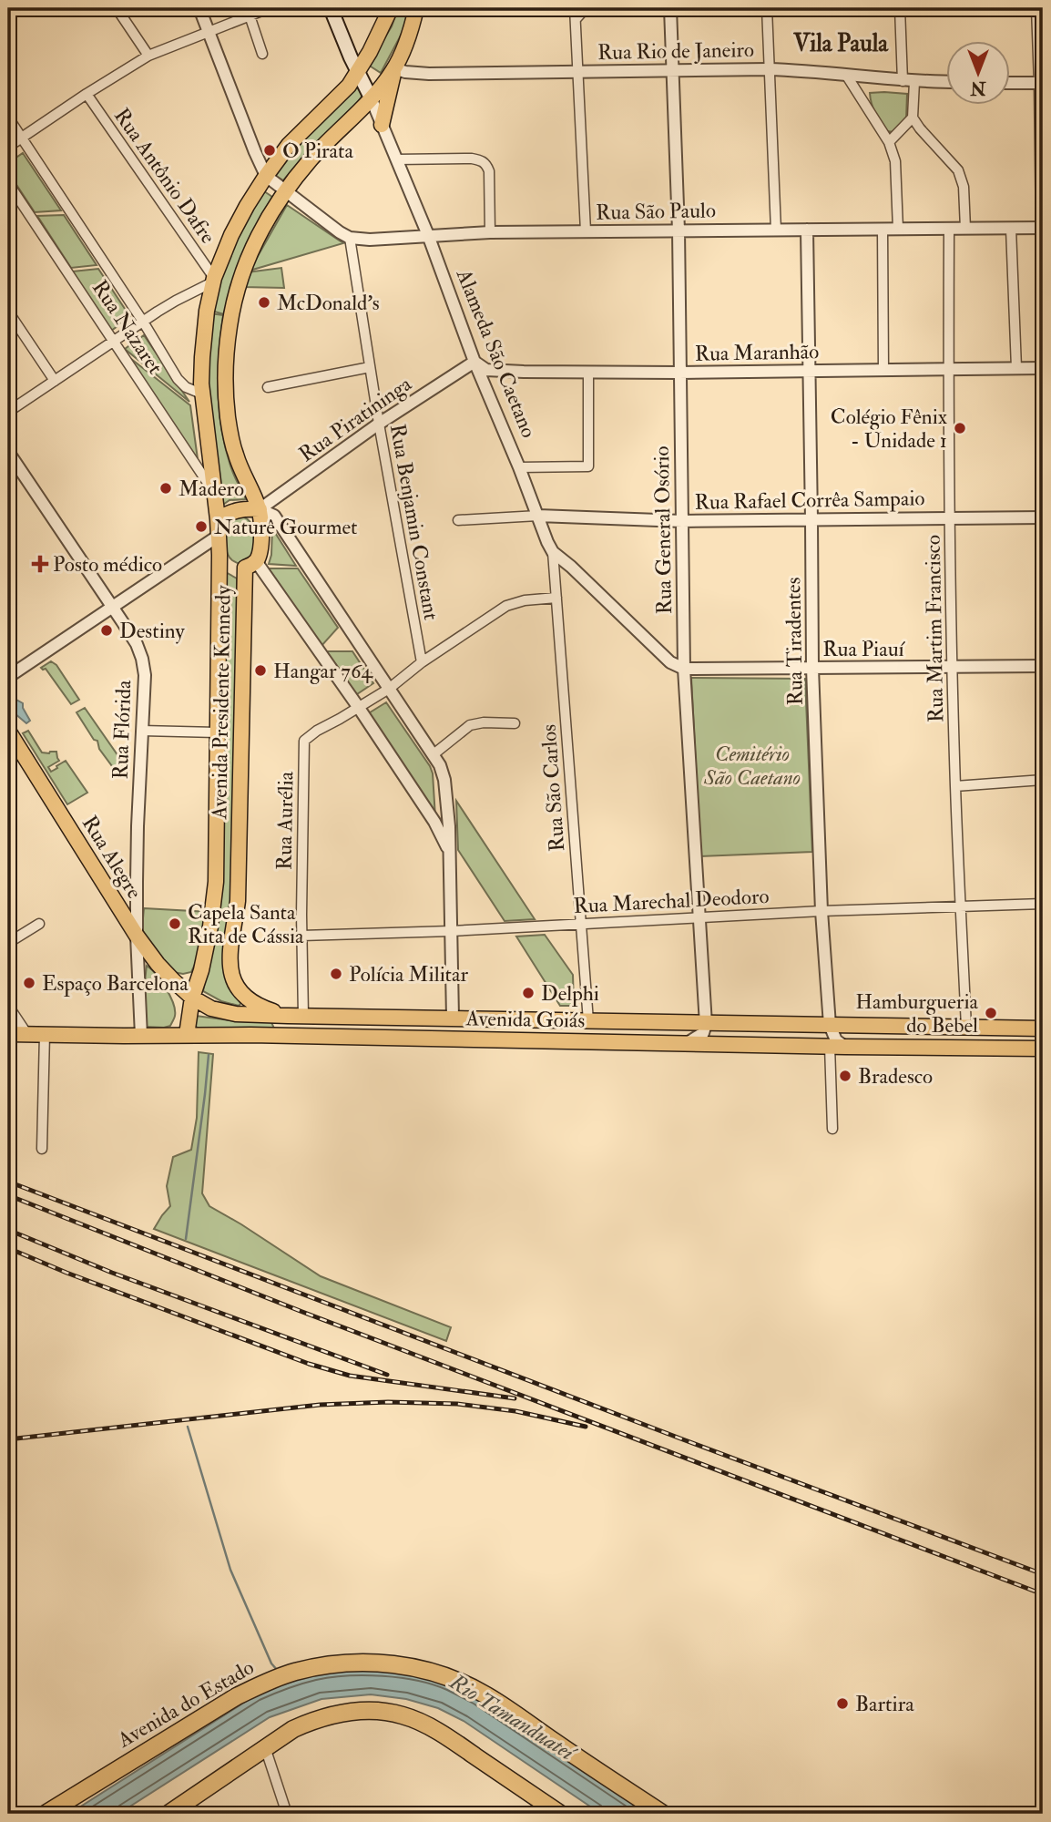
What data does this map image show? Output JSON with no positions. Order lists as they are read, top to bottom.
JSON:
{
  "streets": {
    "highway": ["Avenida do Estado"],
    "main road": [
      "Alameda São Caetano",
      "Avenida Presidente Kennedy",
      "Rua Alegre",
      "Avenida Goiás"
    ],
    "street": [
      "Rua Rio de Janeiro",
      "Rua Antônio Dafre",
      "Rua São Paulo",
      "Rua Nazaret",
      "Rua Maranhão",
      "Rua Piratininga",
      "Rua Rafael Corrêa Sampaio",
      "Rua Benjamin Constant",
      "Rua General Osório",
      "Rua Martim Francisco",
      "Rua Tiradentes",
      "Rua Piauí",
      "Rua Flórida",
      "Rua São Carlos",
      "Rua Aurélia",
      "Rua Marechal Deodoro"
    ]
  },
  "crossings": [
    ["Rua Rio de Janeiro", "Rua General Osório"],
    ["Rua Rio de Janeiro", "Avenida Presidente Kennedy"],
    ["Rua Antônio Dafre", "Avenida Presidente Kennedy"],
    ["Rua São Paulo", "Alameda São Caetano"],
    ["Rua São Paulo", "Rua Benjamin Constant"],
    ["Rua São Paulo", "Rua General Osório"],
    ["Rua São Paulo", "Rua Martim Francisco"],
    ["Rua São Paulo", "Rua Tiradentes"],
    ["Rua Nazaret", "Avenida Presidente Kennedy"],
    ["Rua Maranhão", "Alameda São Caetano"],
    ["Rua Maranhão", "Rua Piratininga"],
    ["Rua Maranhão", "Rua General Osório"],
    ["Rua Maranhão", "Rua Martim Francisco"],
    ["Rua Maranhão", "Rua Tiradentes"],
    ["Alameda São Caetano", "Rua Piratininga"],
    ["Alameda São Caetano", "Rua Rafael Corrêa Sampaio"],
    ["Alameda São Caetano", "Rua General Osório"],
    ["Alameda São Caetano", "Rua Piauí"],
    ["Alameda São Caetano", "Avenida Presidente Kennedy"],
    ["Alameda São Caetano", "Rua São Carlos"],
    ["Rua Piratininga", "Rua Benjamin Constant"],
    ["Rua Piratininga", "Avenida Presidente Kennedy"],
    ["Rua Rafael Corrêa Sampaio", "Rua General Osório"],
    ["Rua Rafael Corrêa Sampaio", "Rua Martim Francisco"],
    ["Rua Rafael Corrêa Sampaio", "Rua Tiradentes"],
    ["Rua General Osório", "Rua Piauí"],
    ["Rua General Osório", "Rua Marechal Deodoro"],
    ["Rua General Osório", "Avenida Goiás"],
    ["Rua Martim Francisco", "Rua Piauí"],
    ["Rua Martim Francisco", "Rua Marechal Deodoro"],
    ["Rua Martim Francisco", "Avenida Goiás"],
    ["Rua Tiradentes", "Rua Piauí"],
    ["Rua Tiradentes", "Rua Marechal Deodoro"],
    ["Rua Tiradentes", "Avenida Goiás"],
    ["Avenida Presidente Kennedy", "Rua Alegre"],
    ["Avenida Presidente Kennedy", "Avenida Goiás"],
    ["Rua Flórida", "Rua Alegre"],
    ["Rua Flórida", "Avenida Goiás"],
    ["Rua São Carlos", "Rua Marechal Deodoro"],
    ["Rua São Carlos", "Avenida Goiás"],
    ["Rua Aurélia", "Rua Marechal Deodoro"],
    ["Rua Aurélia", "Avenida Goiás"],
    ["Rua Alegre", "Avenida Goiás"]
  ],
  "districts": ["Vila Paula"],
  "water": ["Rio Tamanduateí"],
  "parks": ["Cemitério São Caetano"],
  "places": {
    "other": [
      "O Pirata",
      "McDonald's",
      "Colégio Fênix - Unidade 1",
      "Madero",
      "Naturê Gourmet",
      "Destiny",
      "Hangar 764",
      "Capela Santa Rita de Cássia",
      "Polícia Militar",
      "Espaço Barcelona",
      "Delphi",
      "Hamburgueria do Bebel",
      "Bradesco",
      "Bartira"
    ],
    "health": ["Posto médico"]
  },
  "north": "bottom"
}
